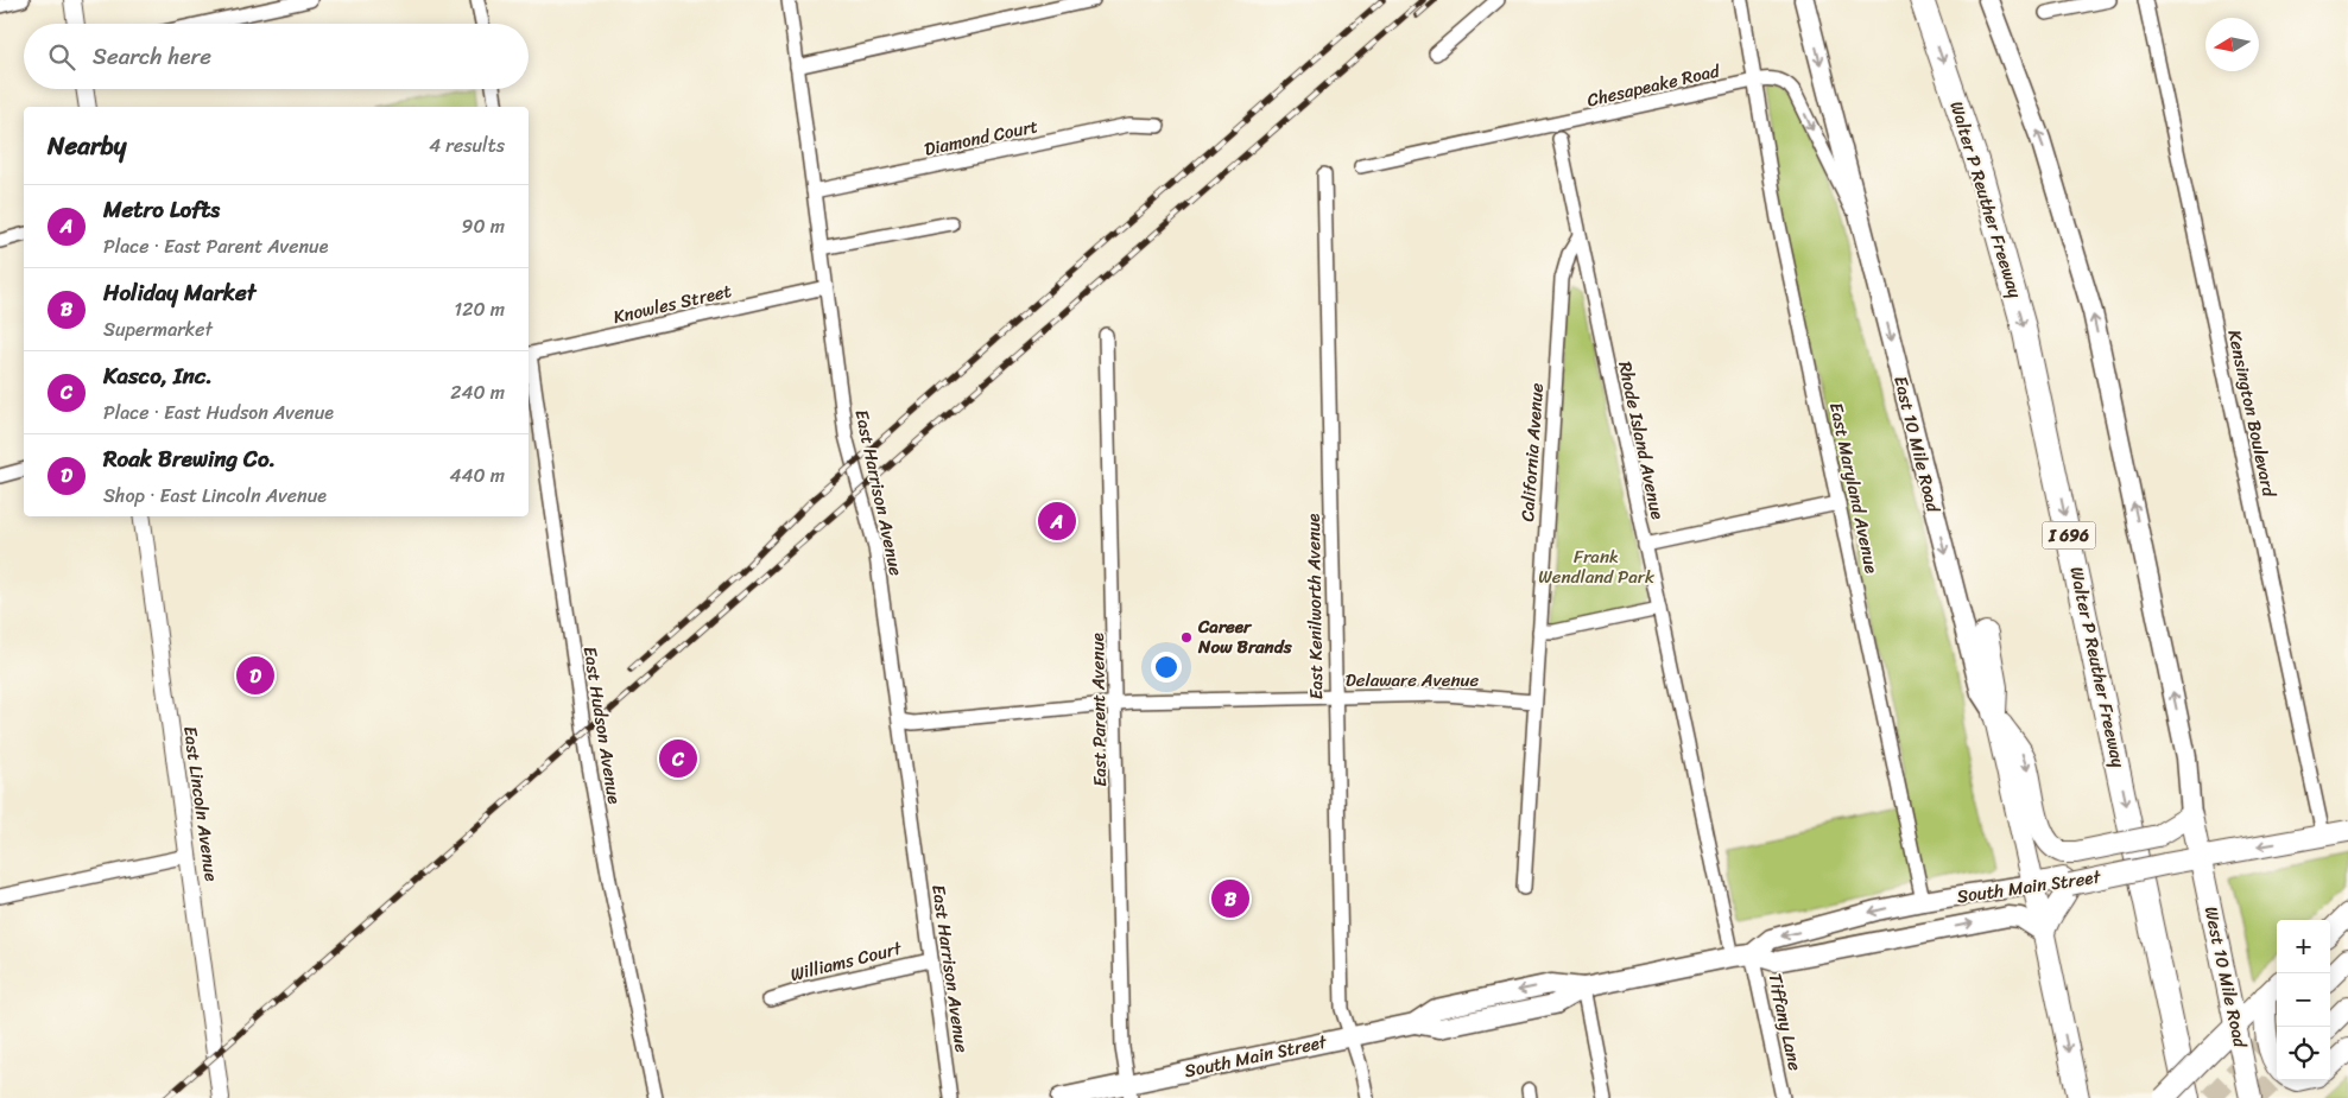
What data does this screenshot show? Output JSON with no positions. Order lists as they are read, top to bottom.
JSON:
{
  "streets": {
    "highway": ["Walter P Reuther Freeway", "I 696"],
    "main road": ["East 10 Mile Road", "South Main Street", "West 10 Mile Road"],
    "street": [
      "Chesapeake Road",
      "Diamond Court",
      "Knowles Street",
      "Kensington Boulevard",
      "Rhode Island Avenue",
      "California Avenue",
      "East Maryland Avenue",
      "East Harrison Avenue",
      "East Kenilworth Avenue",
      "Delaware Avenue",
      "East Parent Avenue",
      "East Hudson Avenue",
      "East Lincoln Avenue",
      "Williams Court",
      "Tiffany Lane"
    ]
  },
  "crossings": [
    ["Chesapeake Road", "East 10 Mile Road"],
    ["Chesapeake Road", "East Maryland Avenue"],
    ["Diamond Court", "East Harrison Avenue"],
    ["Knowles Street", "East Harrison Avenue"],
    ["Kensington Boulevard", "South Main Street"],
    ["Rhode Island Avenue", "California Avenue"],
    ["Rhode Island Avenue", "South Main Street"],
    ["Rhode Island Avenue", "Tiffany Lane"],
    ["East 10 Mile Road", "South Main Street"],
    ["California Avenue", "Delaware Avenue"],
    ["East Maryland Avenue", "South Main Street"],
    ["East Harrison Avenue", "Delaware Avenue"],
    ["East Harrison Avenue", "Williams Court"],
    ["East Kenilworth Avenue", "Delaware Avenue"],
    ["East Kenilworth Avenue", "South Main Street"],
    ["Delaware Avenue", "East Parent Avenue"],
    ["East Parent Avenue", "South Main Street"],
    ["South Main Street", "West 10 Mile Road"],
    ["South Main Street", "Tiffany Lane"]
  ],
  "one_way": ["Walter P Reuther Freeway", "East 10 Mile Road"],
  "parks": ["Frank Wendland Park"],
  "places": ["Career Now Brands"],
  "north": "left",
  "page": {
    "search": "Search here",
    "heading": ["Nearby", "4 results"],
    "list": [
      {
        "mark": "A",
        "name": "Metro Lofts",
        "note": "Place · East Parent Avenue",
        "value": "90 m"
      },
      {
        "mark": "B",
        "name": "Holiday Market",
        "note": "Supermarket",
        "value": "120 m"
      },
      {
        "mark": "C",
        "name": "Kasco, Inc.",
        "note": "Place · East Hudson Avenue",
        "value": "240 m"
      },
      {
        "mark": "D",
        "name": "Roak Brewing Co.",
        "note": "Shop · East Lincoln Avenue",
        "value": "440 m"
      }
    ],
    "pins": [
      "A",
      "D",
      "C",
      "B"
    ],
    "map_buttons": ["+", "−"]
  }
}
